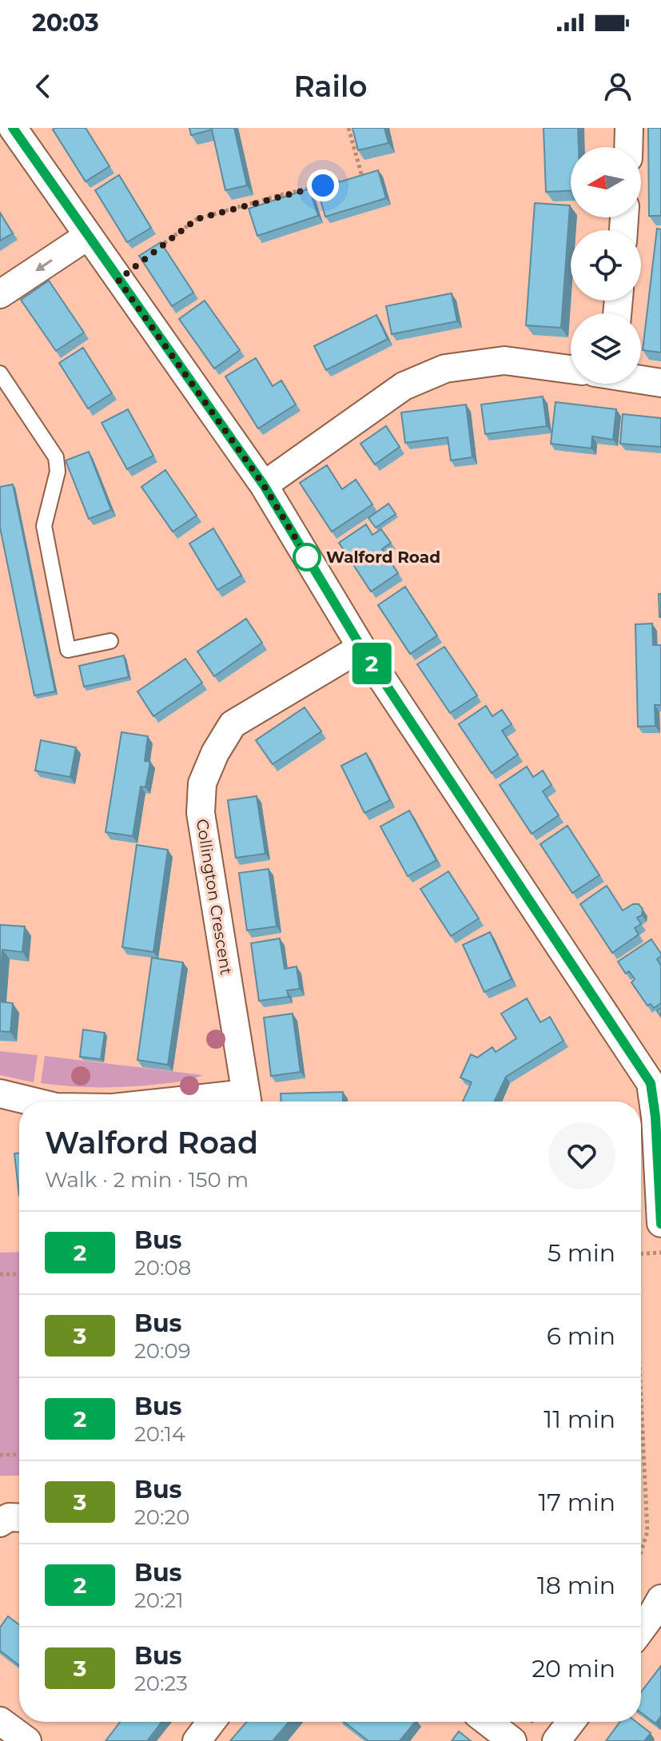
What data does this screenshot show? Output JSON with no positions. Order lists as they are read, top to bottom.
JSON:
{
  "streets": {
    "street": ["Collington Crescent"]
  },
  "places": ["Walford Road"],
  "lines": ["bus line 2"],
  "north": "left",
  "page": {
    "status": "20:03",
    "header": "Railo",
    "on_map": "2",
    "heading": ["Walford Road", "Walk · 2 min · 150 m"],
    "list": [
      {
        "mark": "2",
        "name": "Bus",
        "note": "20:08",
        "value": "5 min"
      },
      {
        "mark": "3",
        "name": "Bus",
        "note": "20:09",
        "value": "6 min"
      },
      {
        "mark": "2",
        "name": "Bus",
        "note": "20:14",
        "value": "11 min"
      },
      {
        "mark": "3",
        "name": "Bus",
        "note": "20:20",
        "value": "17 min"
      },
      {
        "mark": "2",
        "name": "Bus",
        "note": "20:21",
        "value": "18 min"
      },
      {
        "mark": "3",
        "name": "Bus",
        "note": "20:23",
        "value": "20 min"
      }
    ]
  }
}
